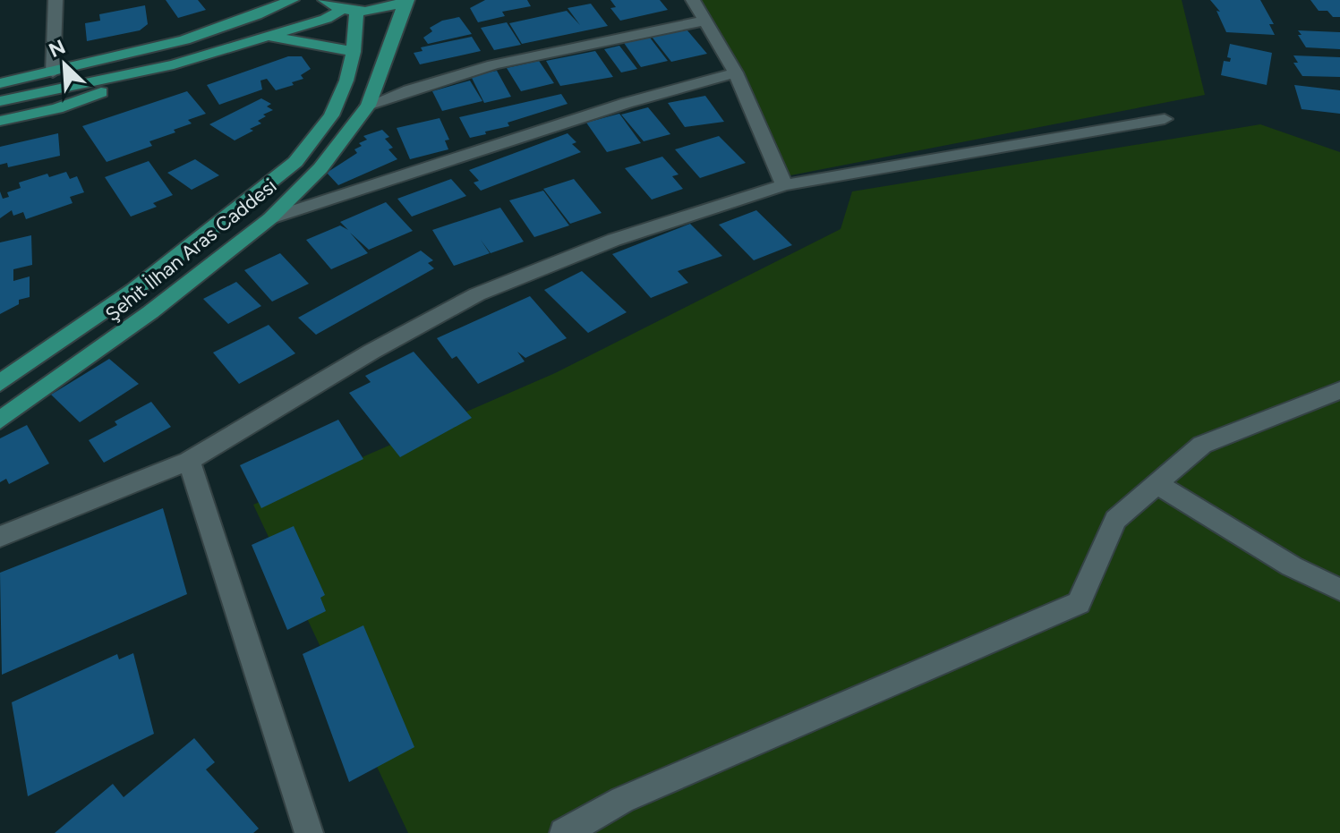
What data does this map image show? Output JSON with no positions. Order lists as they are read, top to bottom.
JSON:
{
  "streets": {
    "main road": ["Şehit İlhan Aras Caddesi"]
  },
  "north": "top left"
}
